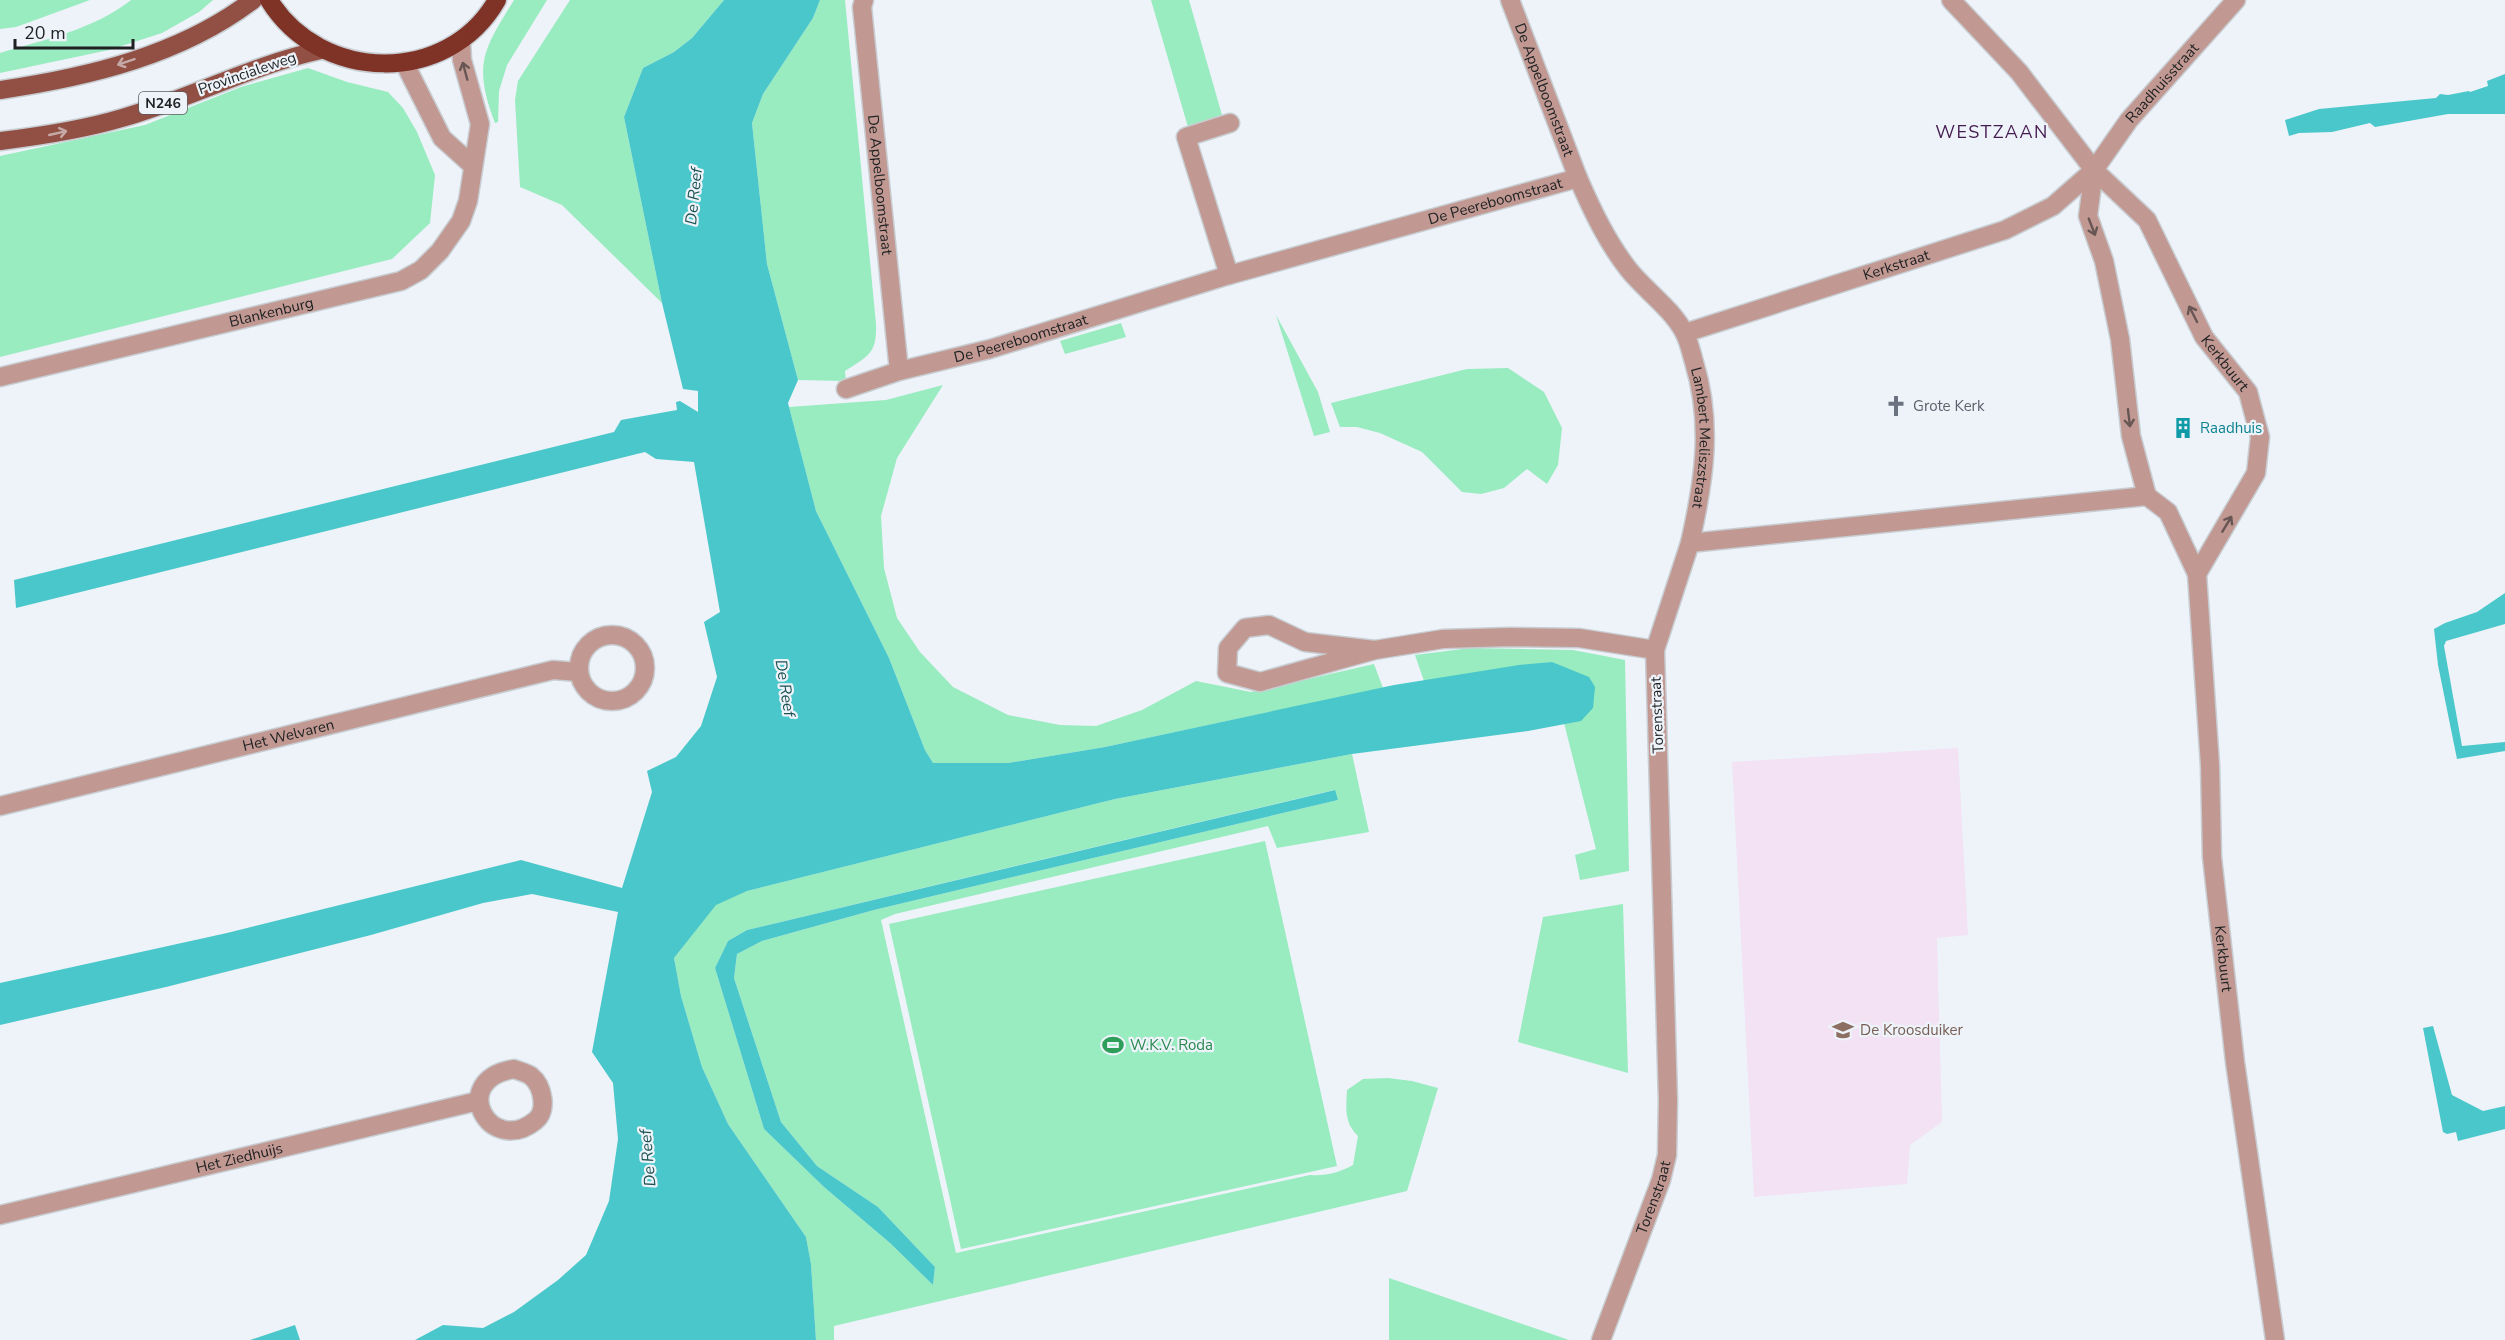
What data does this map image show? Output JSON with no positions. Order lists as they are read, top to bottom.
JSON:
{
  "streets": {
    "main road": ["Provincialeweg", "N246"],
    "street": [
      "Raadhuisstraat",
      "De Appelboomstraat",
      "De Peereboomstraat",
      "Kerkstraat",
      "Blankenburg",
      "Kerkbuurt",
      "Lambert Meliszstraat",
      "Torenstraat",
      "Het Welvaren",
      "Het Ziedhuijs"
    ]
  },
  "crossings": [
    ["Raadhuisstraat", "Kerkstraat"],
    ["Raadhuisstraat", "Kerkbuurt"],
    ["De Appelboomstraat", "De Peereboomstraat"],
    ["De Peereboomstraat", "Kerkstraat"],
    ["De Peereboomstraat", "Lambert Meliszstraat"],
    ["Kerkstraat", "Kerkbuurt"],
    ["Kerkstraat", "Lambert Meliszstraat"],
    ["Lambert Meliszstraat", "Torenstraat"]
  ],
  "districts": ["WESTZAAN"],
  "water": ["De Reef"],
  "places": {
    "church": ["Grote Kerk"],
    "building": ["Raadhuis"],
    "school or university": ["De Kroosduiker"],
    "sports": ["W.K.V. Roda"]
  },
  "scale_bar": "20 m"
}
